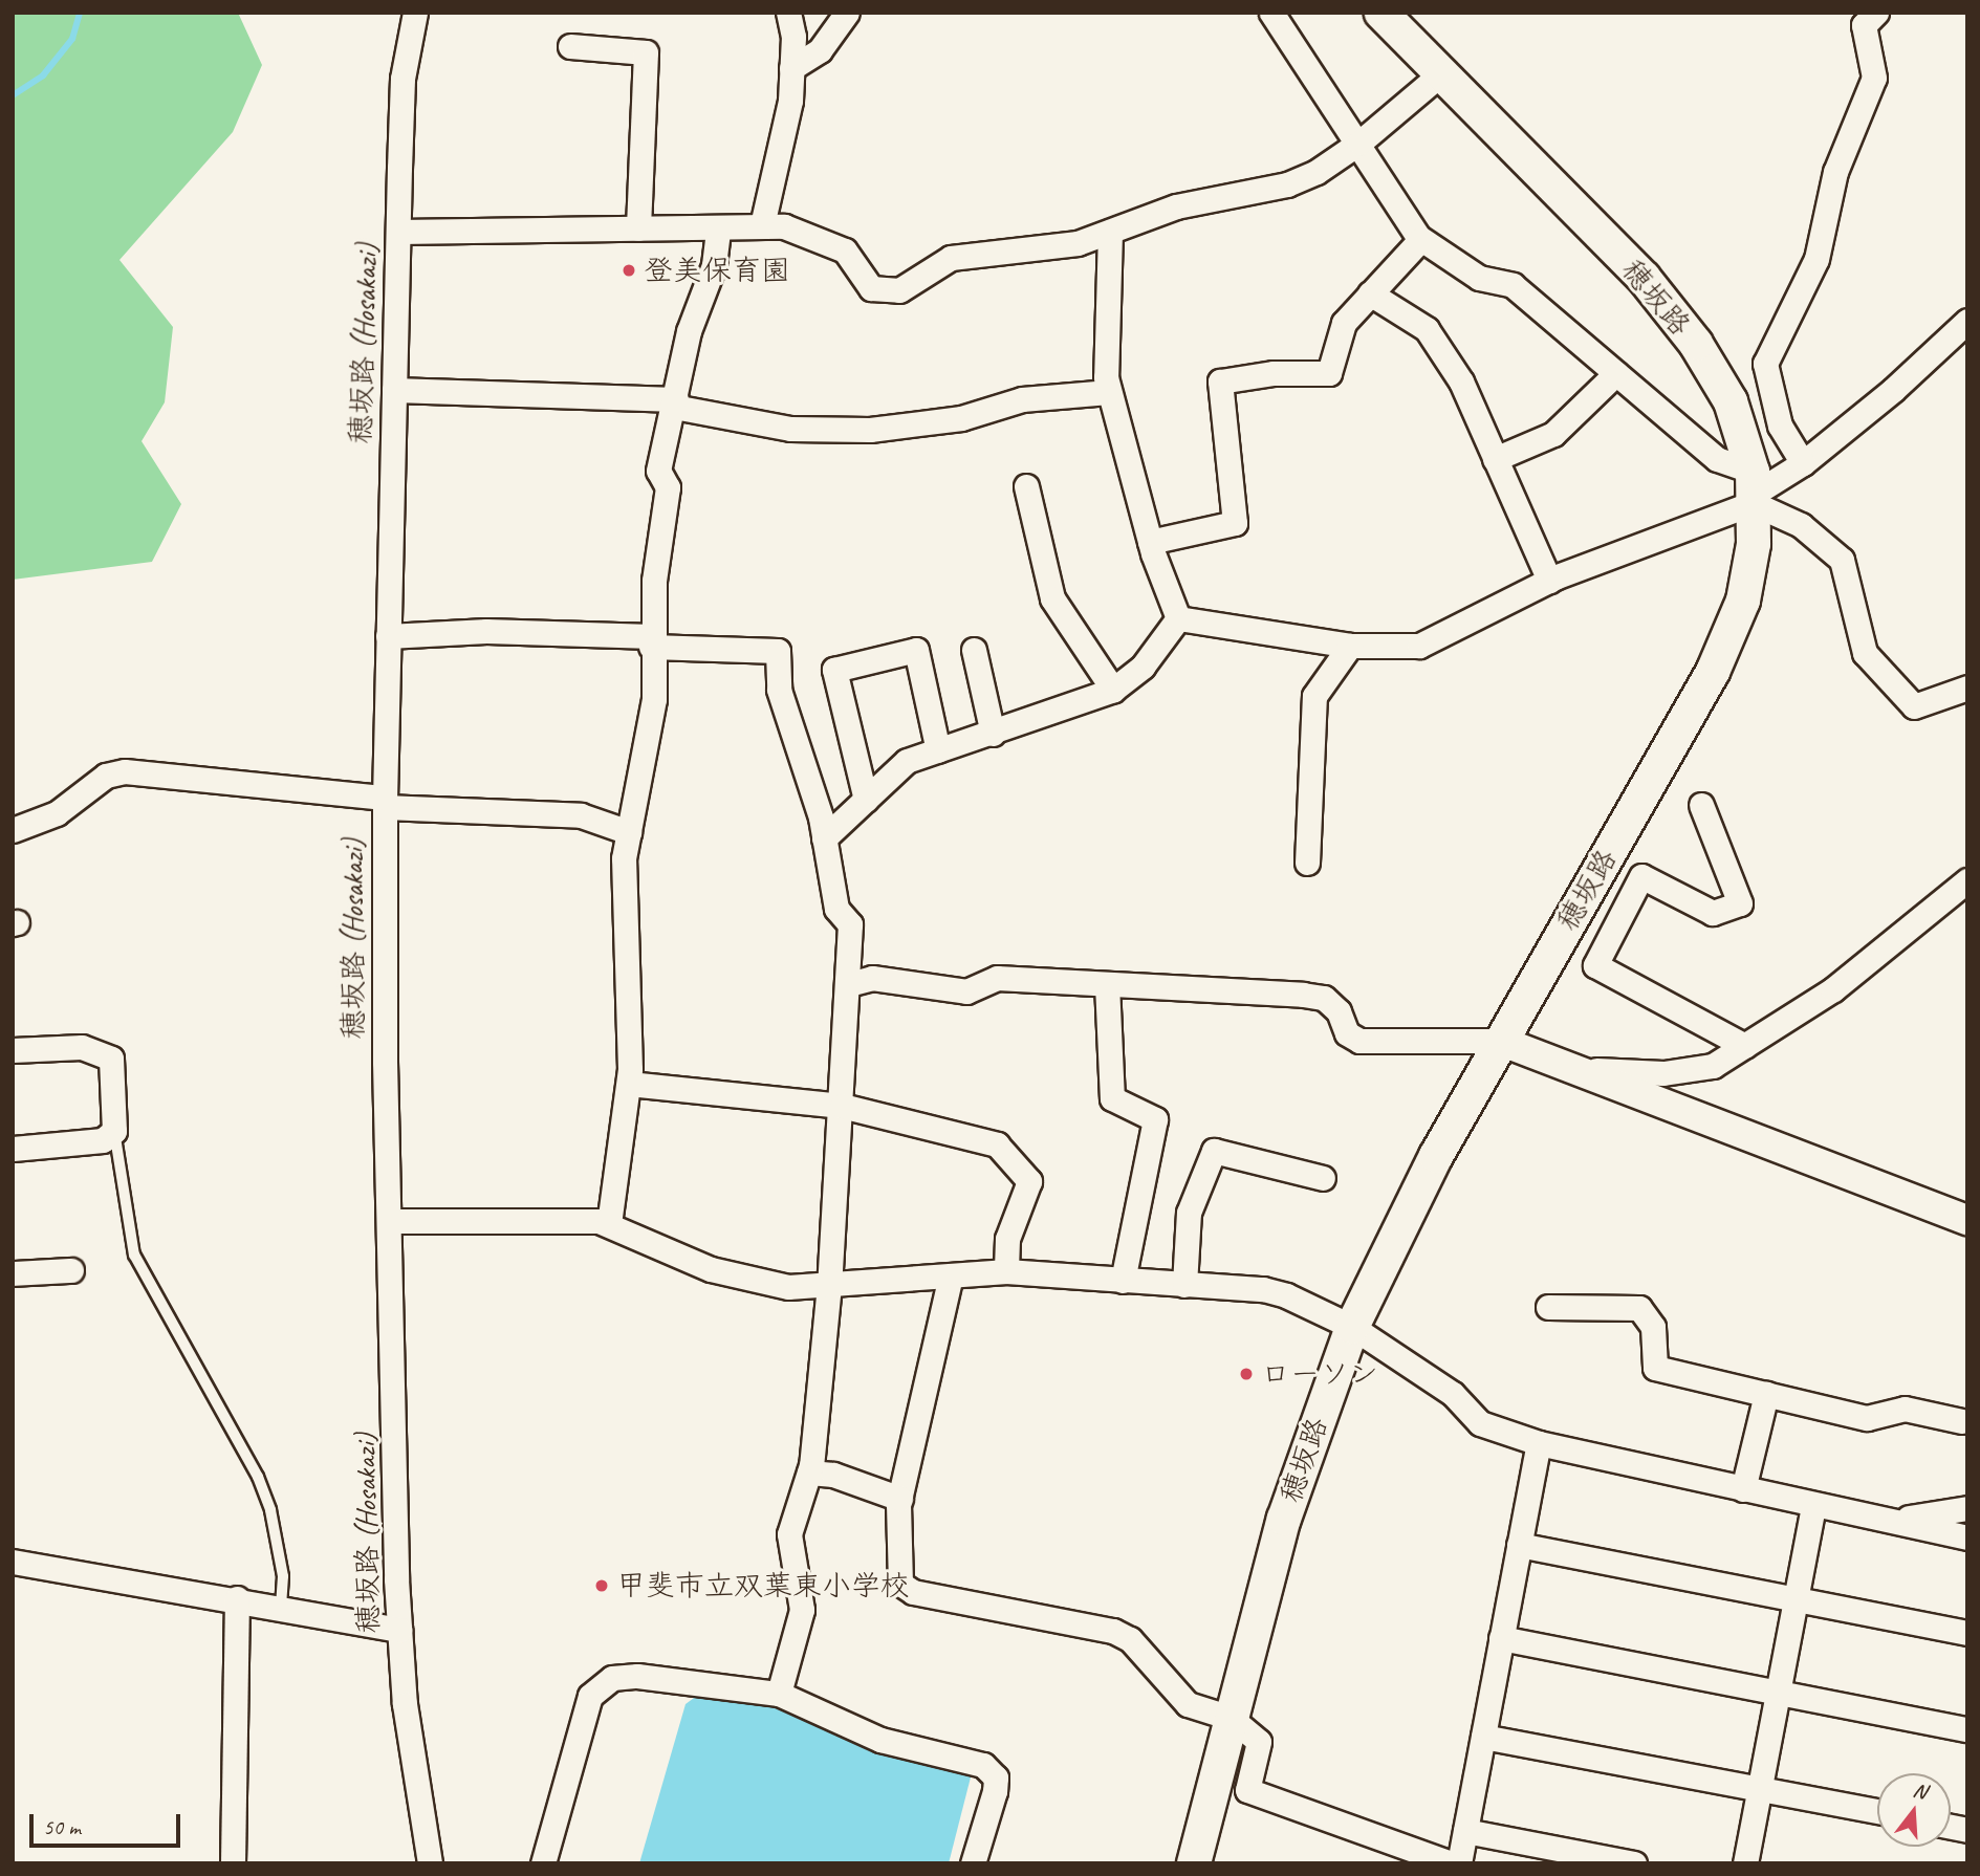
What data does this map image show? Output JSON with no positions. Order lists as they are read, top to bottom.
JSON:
{
  "streets": {
    "main road": ["穂坂路"],
    "street": ["穂坂路 (Hosakazi)"]
  },
  "places": ["登美保育園", "ローソン", "甲斐市立双葉東小学校"],
  "scale_bar": "50 m",
  "north": "top"
}
